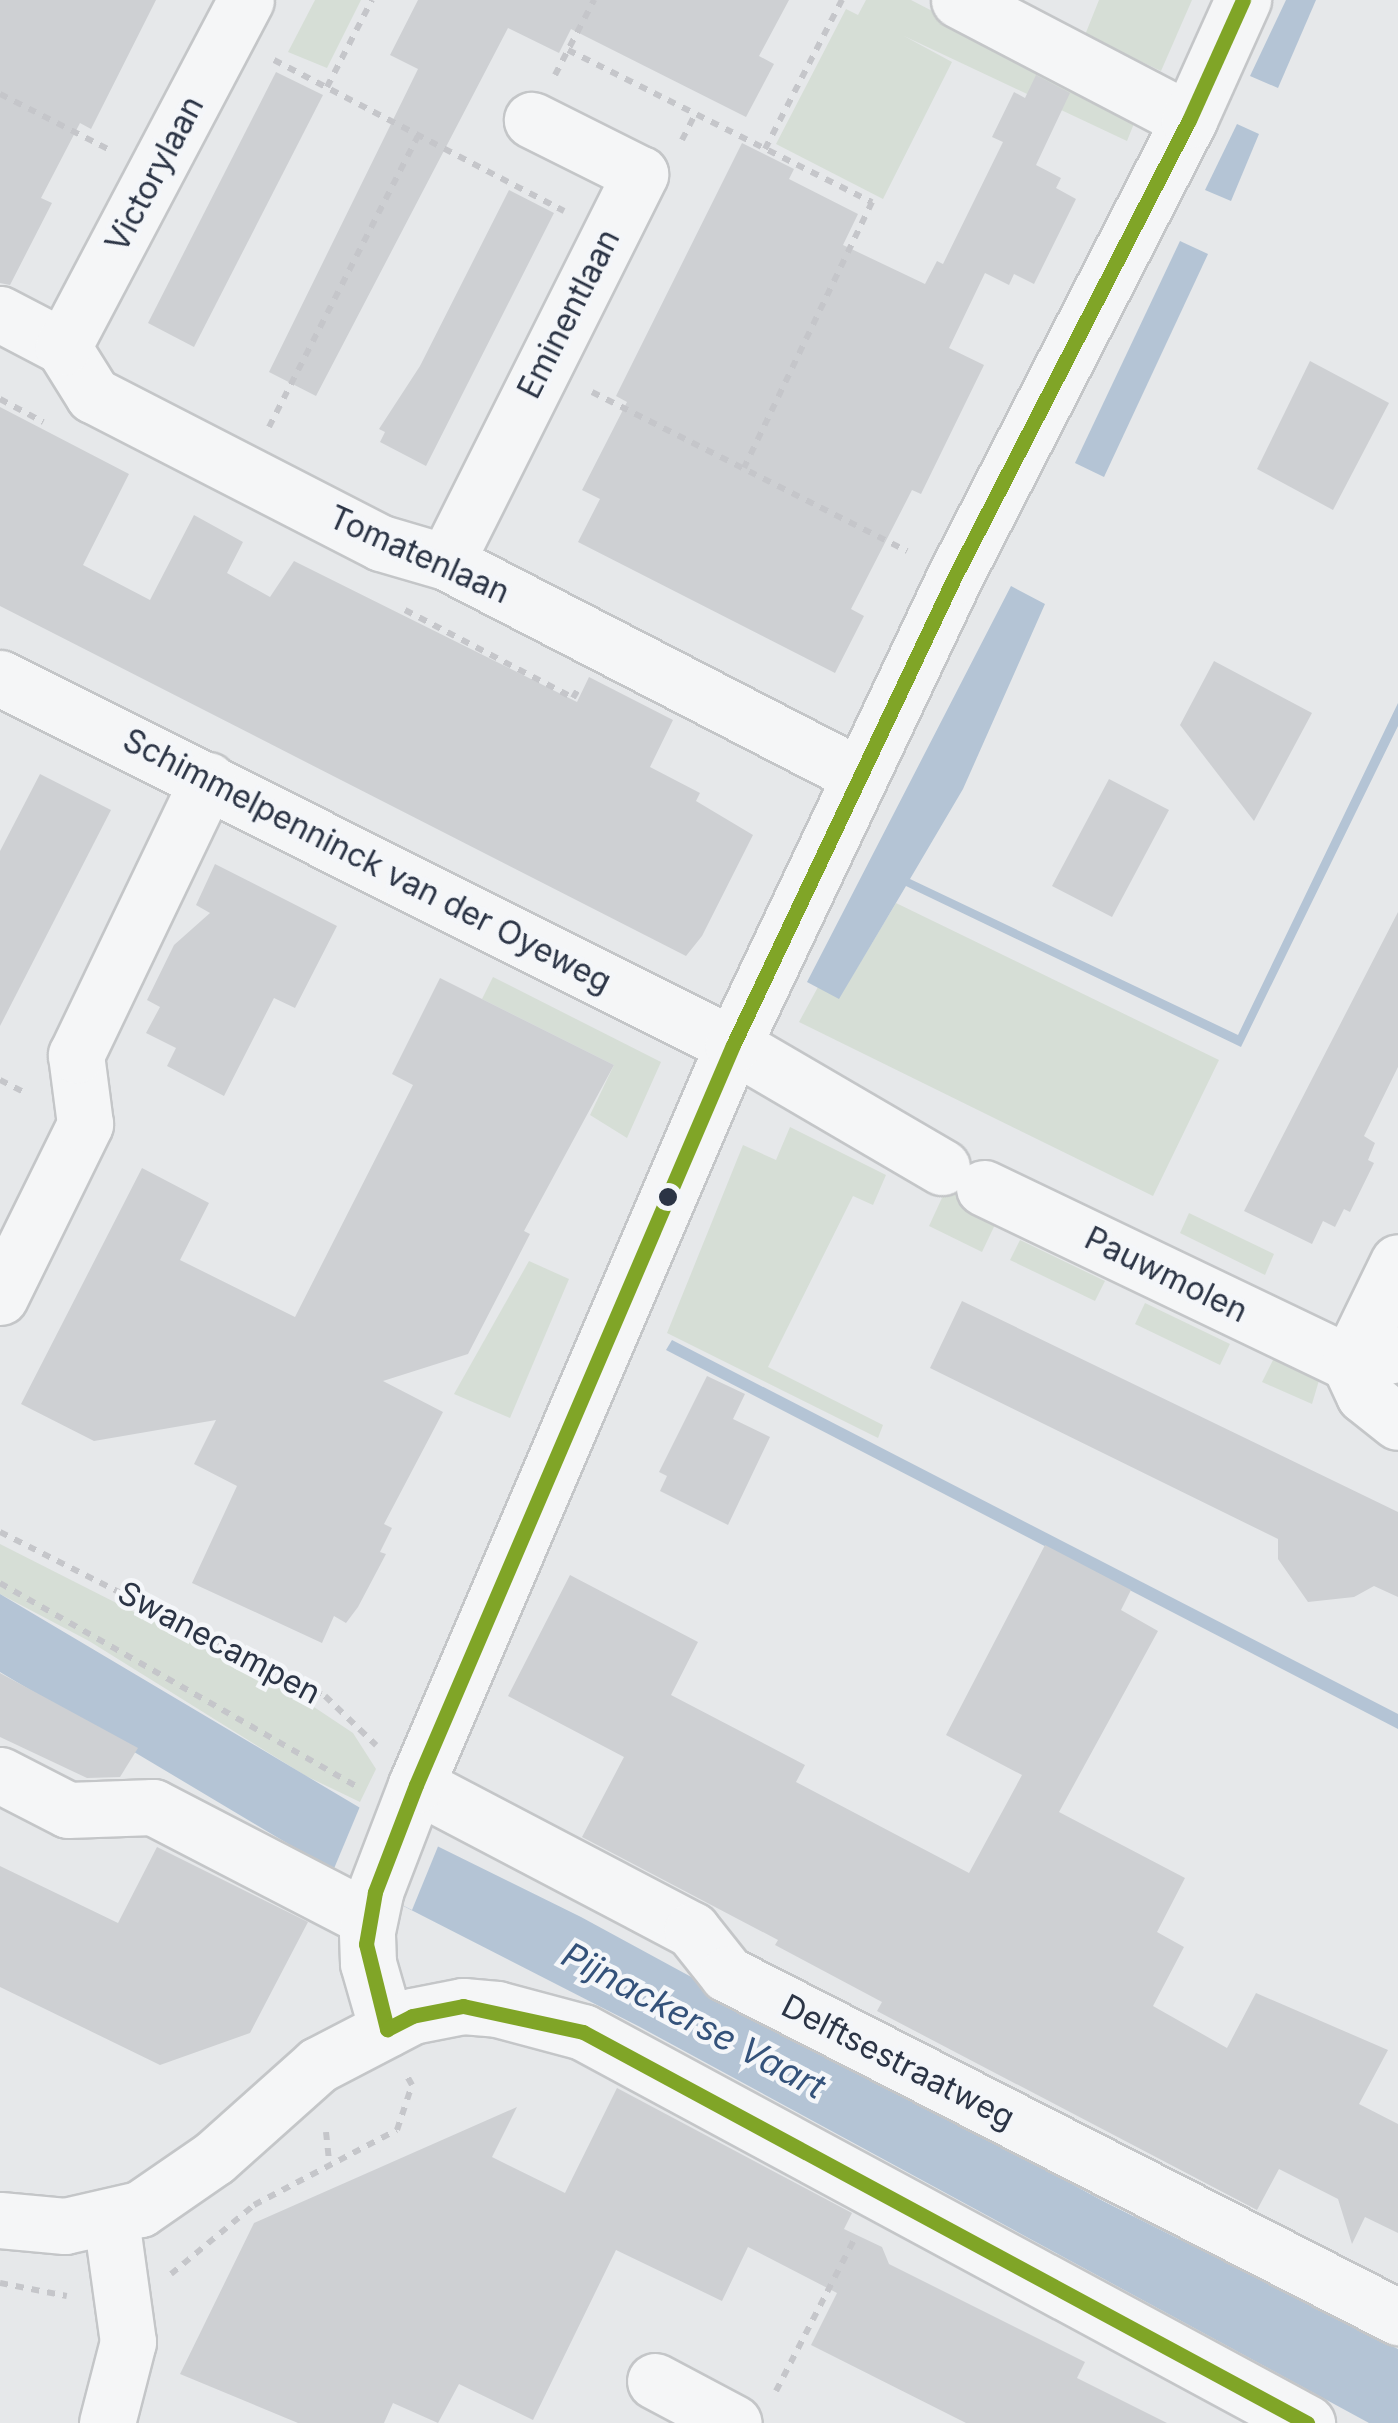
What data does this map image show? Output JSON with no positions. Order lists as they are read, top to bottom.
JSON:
{
  "streets": {
    "street": [
      "Victorylaan",
      "Eminentlaan",
      "Tomatenlaan",
      "Schimmelpenninck van der Oyeweg",
      "Pauwmolen",
      "Delftsestraatweg"
    ],
    "path": ["Swanecampen"]
  },
  "crossings": [
    ["Victorylaan", "Tomatenlaan"],
    ["Eminentlaan", "Tomatenlaan"],
    ["Schimmelpenninck van der Oyeweg", "Pauwmolen"],
    ["Swanecampen", "Delftsestraatweg"]
  ],
  "water": ["Pijnackerse Vaart"]
}
